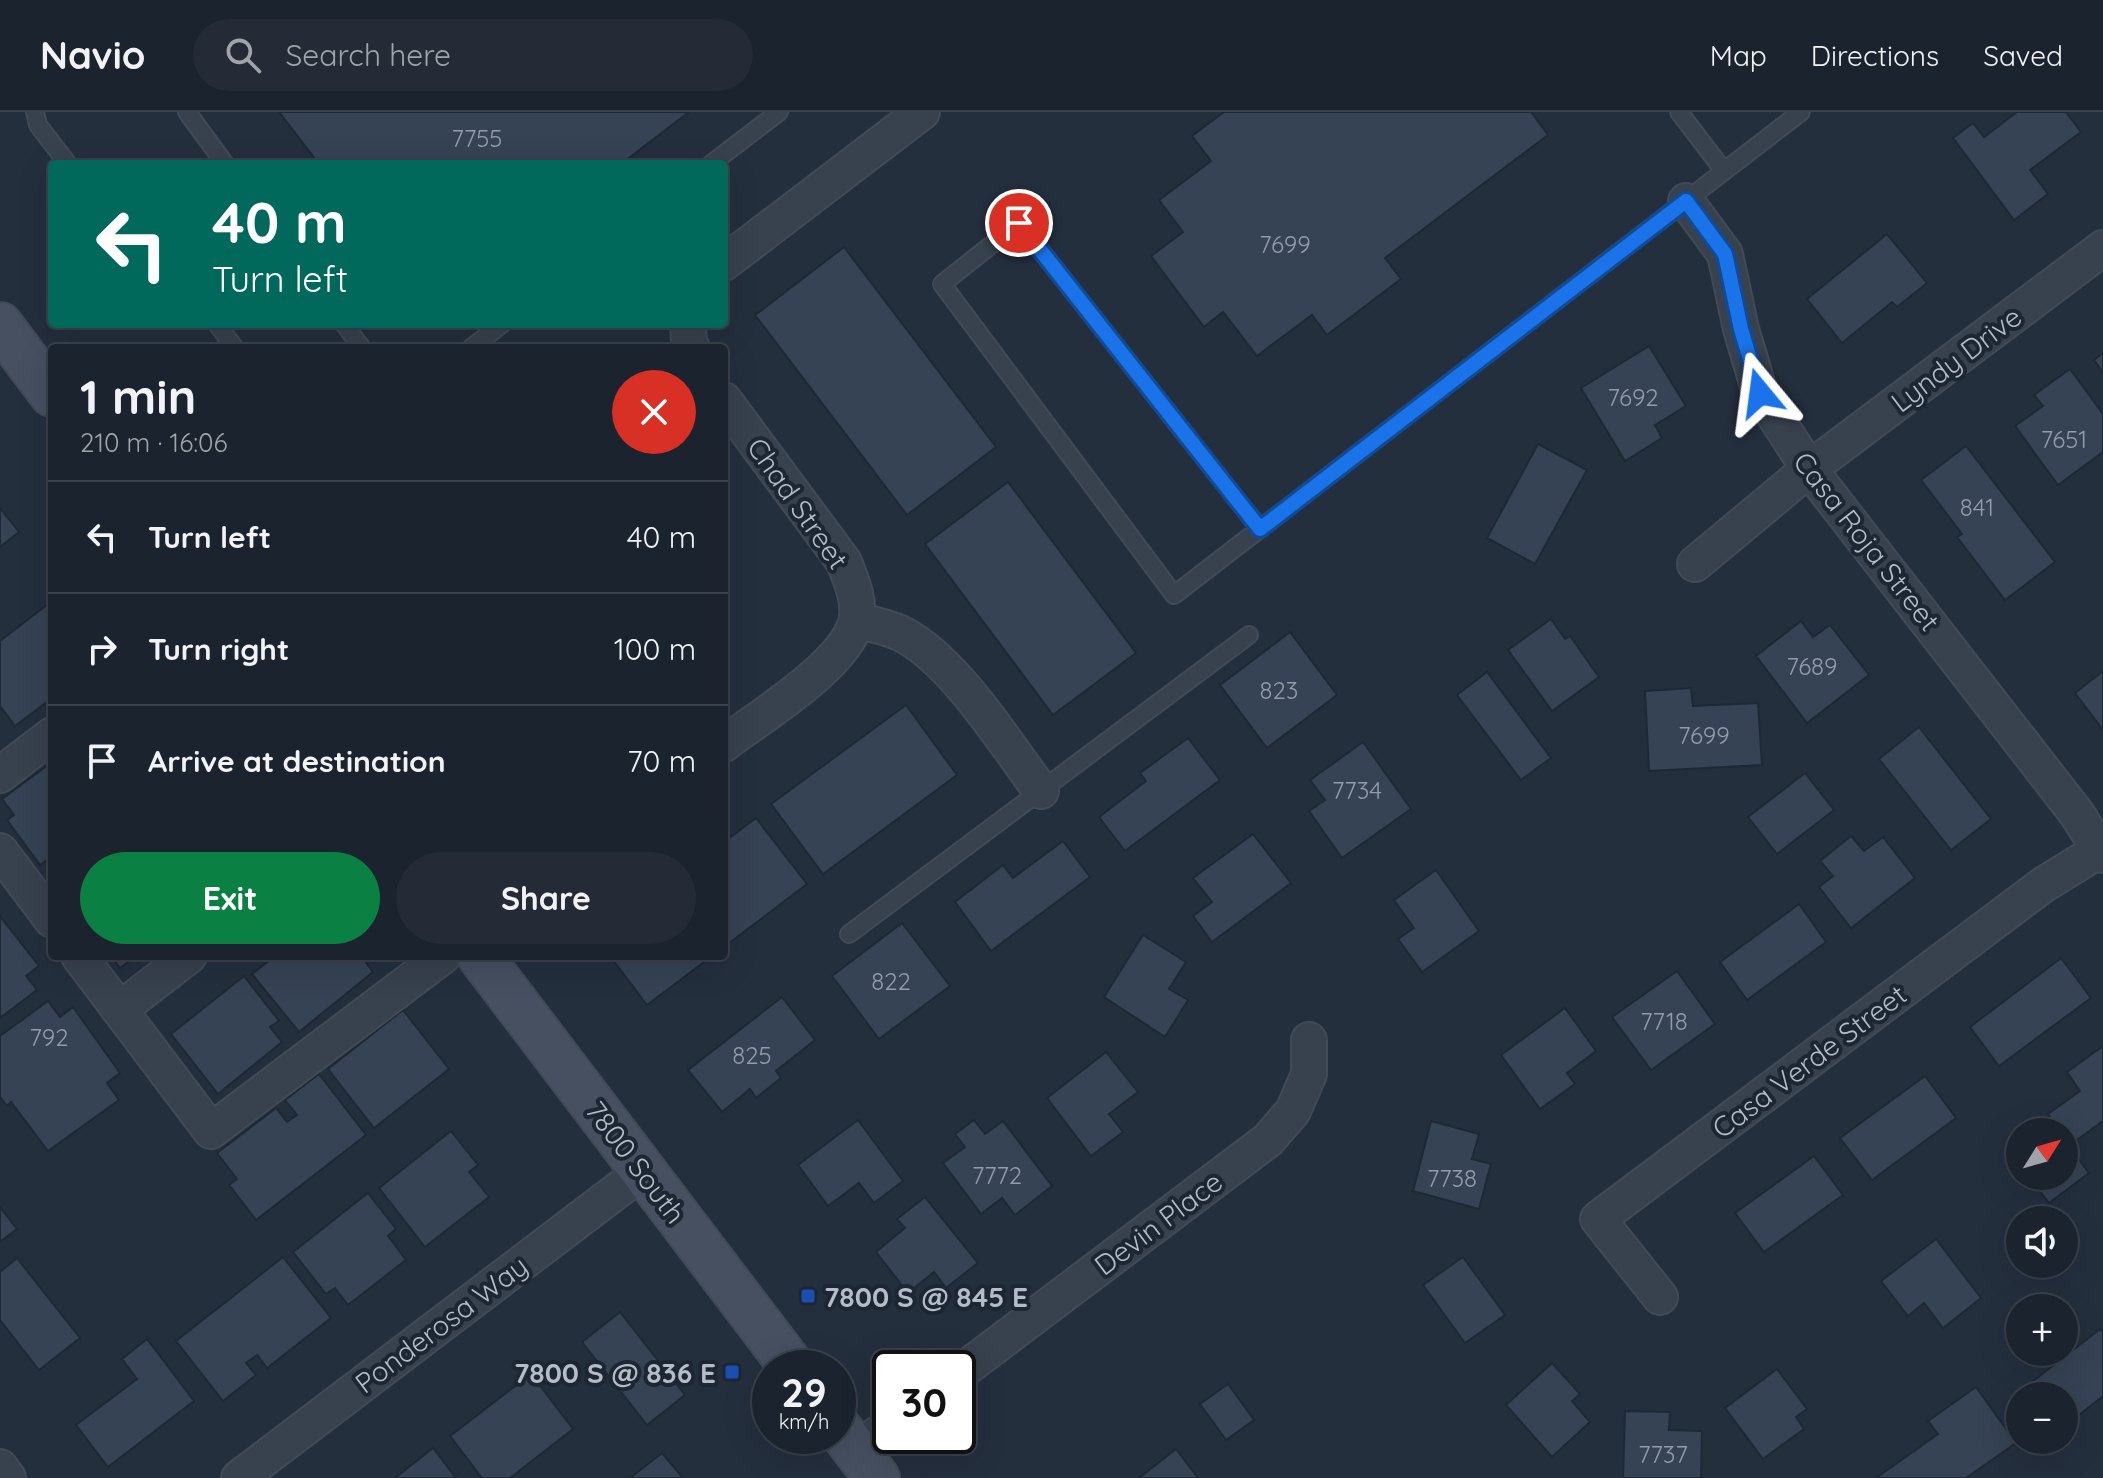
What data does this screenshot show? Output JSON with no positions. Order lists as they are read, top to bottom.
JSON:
{
  "streets": {
    "main road": ["7800 South"],
    "street": [
      "Lyndy Drive",
      "Chad Street",
      "Casa Roja Street",
      "Casa Verde Street",
      "Devin Place",
      "Ponderosa Way"
    ]
  },
  "crossings": [
    ["Lyndy Drive", "Casa Roja Street"],
    ["Casa Roja Street", "Casa Verde Street"],
    ["7800 South", "Ponderosa Way"]
  ],
  "places": {
    "transit": ["7800 S @ 845 E", "7800 S @ 836 E"]
  },
  "house_numbers": [
    "7755",
    "7699",
    "7692",
    "7651",
    "841",
    "7689",
    "823",
    "7699",
    "7734",
    "822",
    "7718",
    "792",
    "825",
    "7772",
    "7738",
    "7737"
  ],
  "north": "top right",
  "page": {
    "header": "Navio",
    "search": "Search here",
    "nav": ["Map", "Directions", "Saved"],
    "turn": ["40 m", "Turn left"],
    "heading": ["1 min", "210 m · 16:06"],
    "list": [
      {
        "name": "Turn left",
        "value": "40 m"
      },
      {
        "name": "Turn right",
        "value": "100 m"
      },
      {
        "name": "Arrive at destination",
        "value": "70 m"
      }
    ],
    "buttons": ["Exit", "Share"],
    "map_buttons": ["+", "−"],
    "speed": "29 km/h",
    "limit": "30"
  }
}
